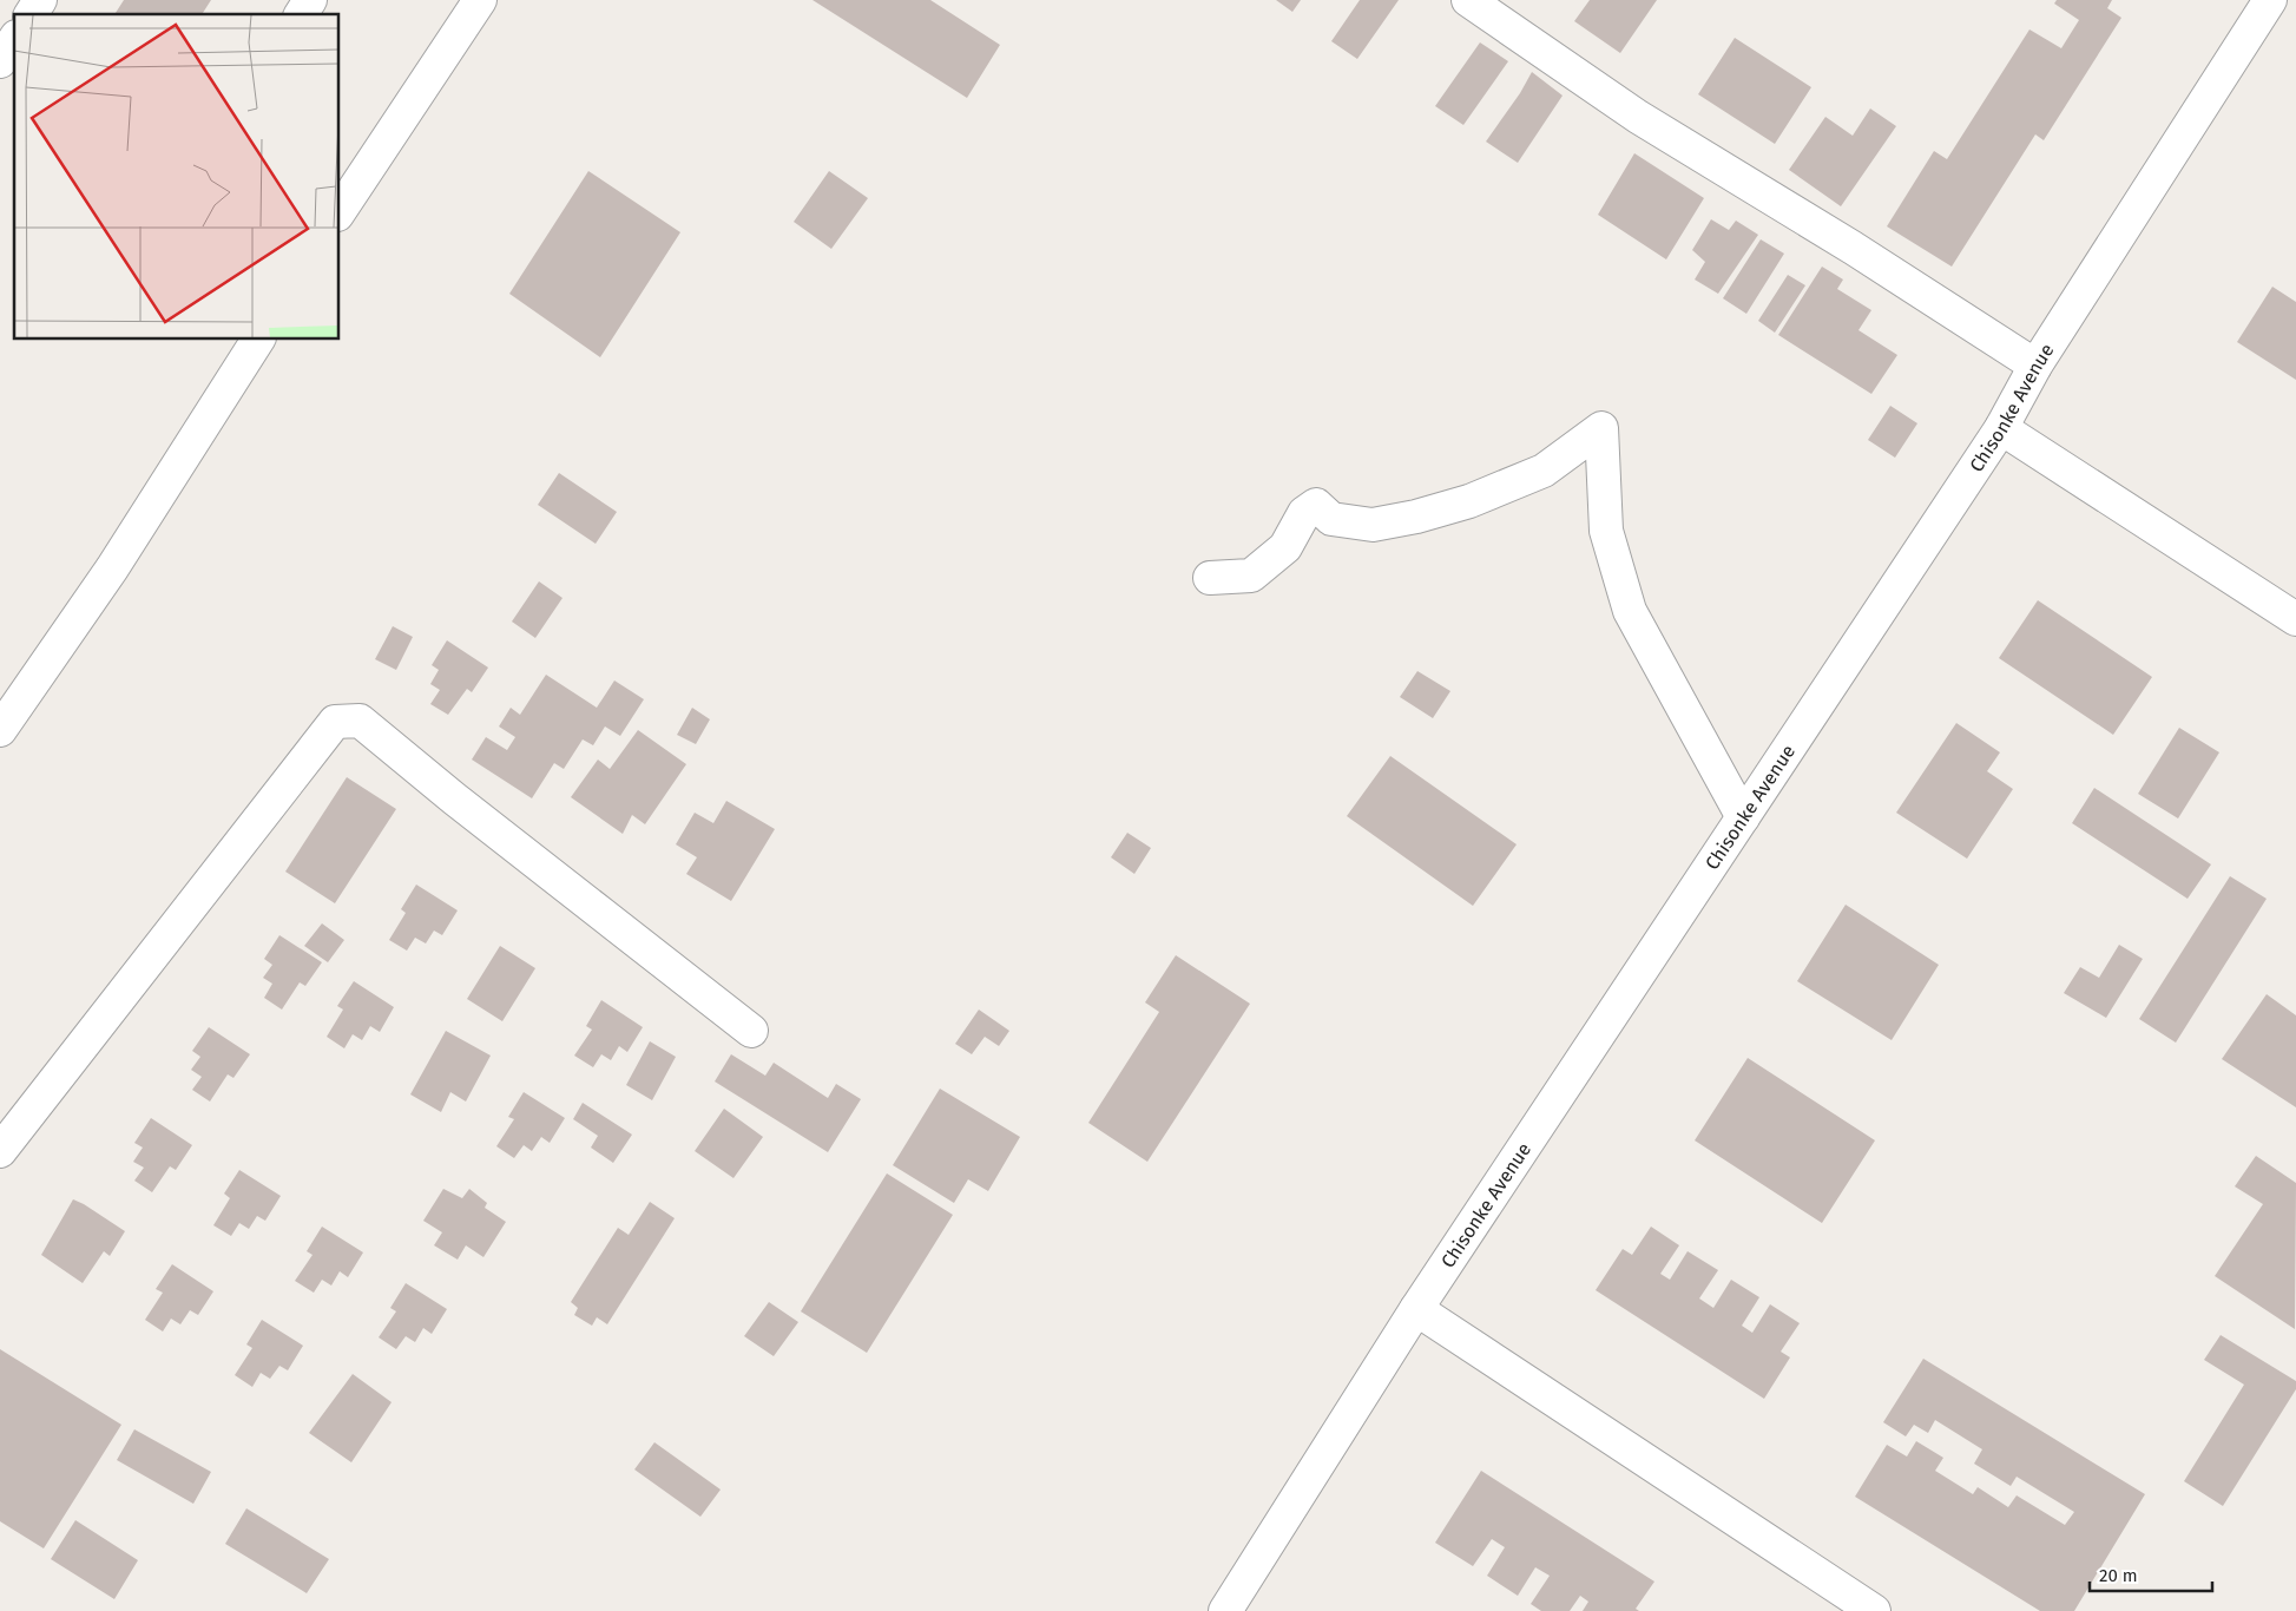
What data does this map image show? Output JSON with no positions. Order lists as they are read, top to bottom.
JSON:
{
  "streets": {
    "street": ["Chisonke Avenue"]
  },
  "scale_bar": "20 m"
}
